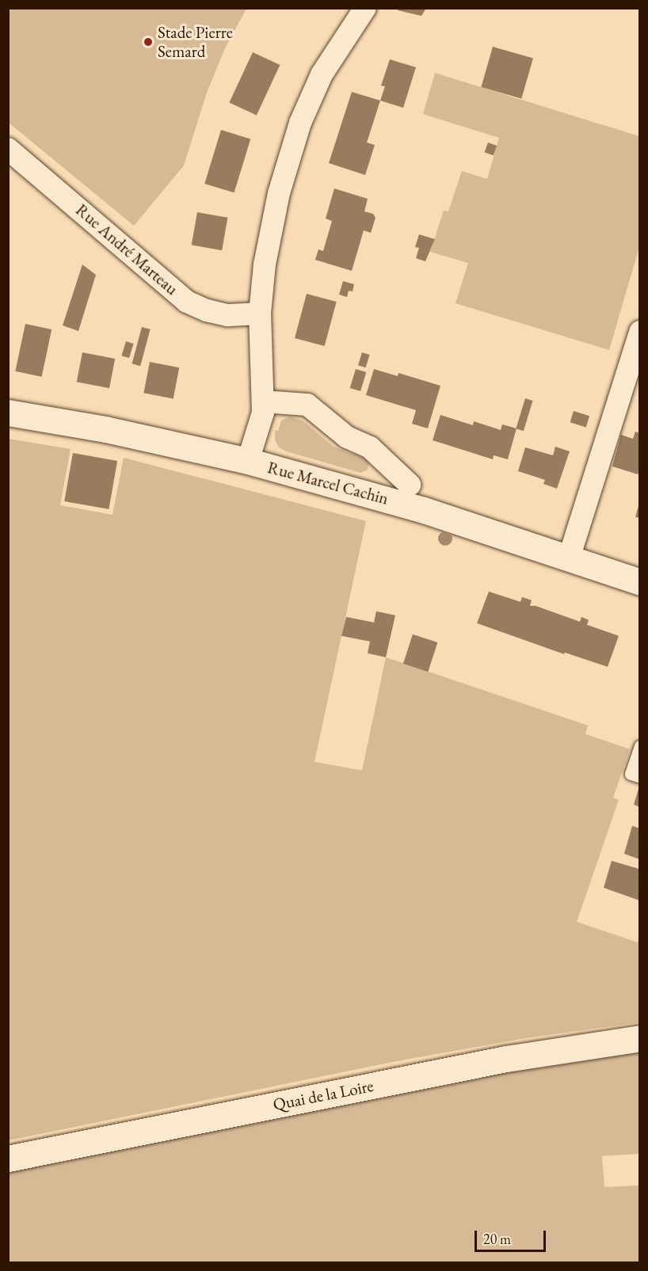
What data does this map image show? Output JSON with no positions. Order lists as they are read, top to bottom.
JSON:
{
  "streets": {
    "street": ["Rue André Marteau", "Rue Marcel Cachin", "Quai de la Loire"]
  },
  "places": ["Stade Pierre Semard"],
  "scale_bar": "20 m"
}
